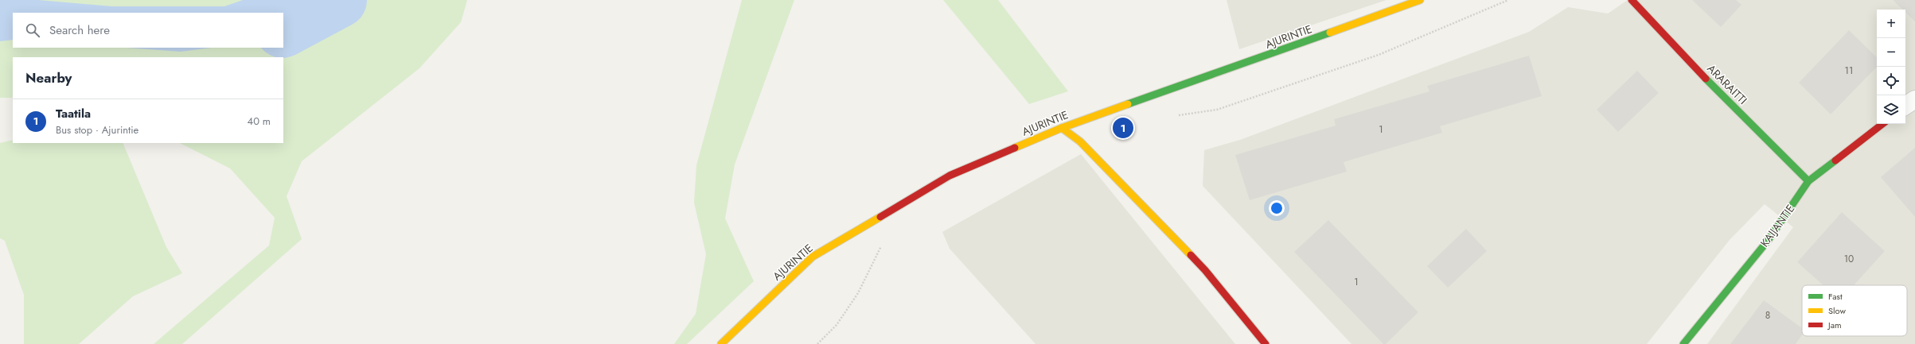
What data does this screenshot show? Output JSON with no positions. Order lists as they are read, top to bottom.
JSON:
{
  "streets": {
    "street": ["AJURINTIE", "ARARAITTI", "KAIJANTIE"]
  },
  "crossings": [
    ["ARARAITTI", "KAIJANTIE"]
  ],
  "house_numbers": [
    "11",
    "1",
    "10",
    "1",
    "8"
  ],
  "legend": ["Fast", "Slow", "Jam"],
  "page": {
    "map_buttons": ["+", "−"],
    "search": "Search here",
    "heading": "Nearby",
    "list": [
      {
        "mark": "1",
        "name": "Taatila",
        "note": "Bus stop · Ajurintie",
        "value": "40 m"
      }
    ],
    "pins": "1"
  }
}
